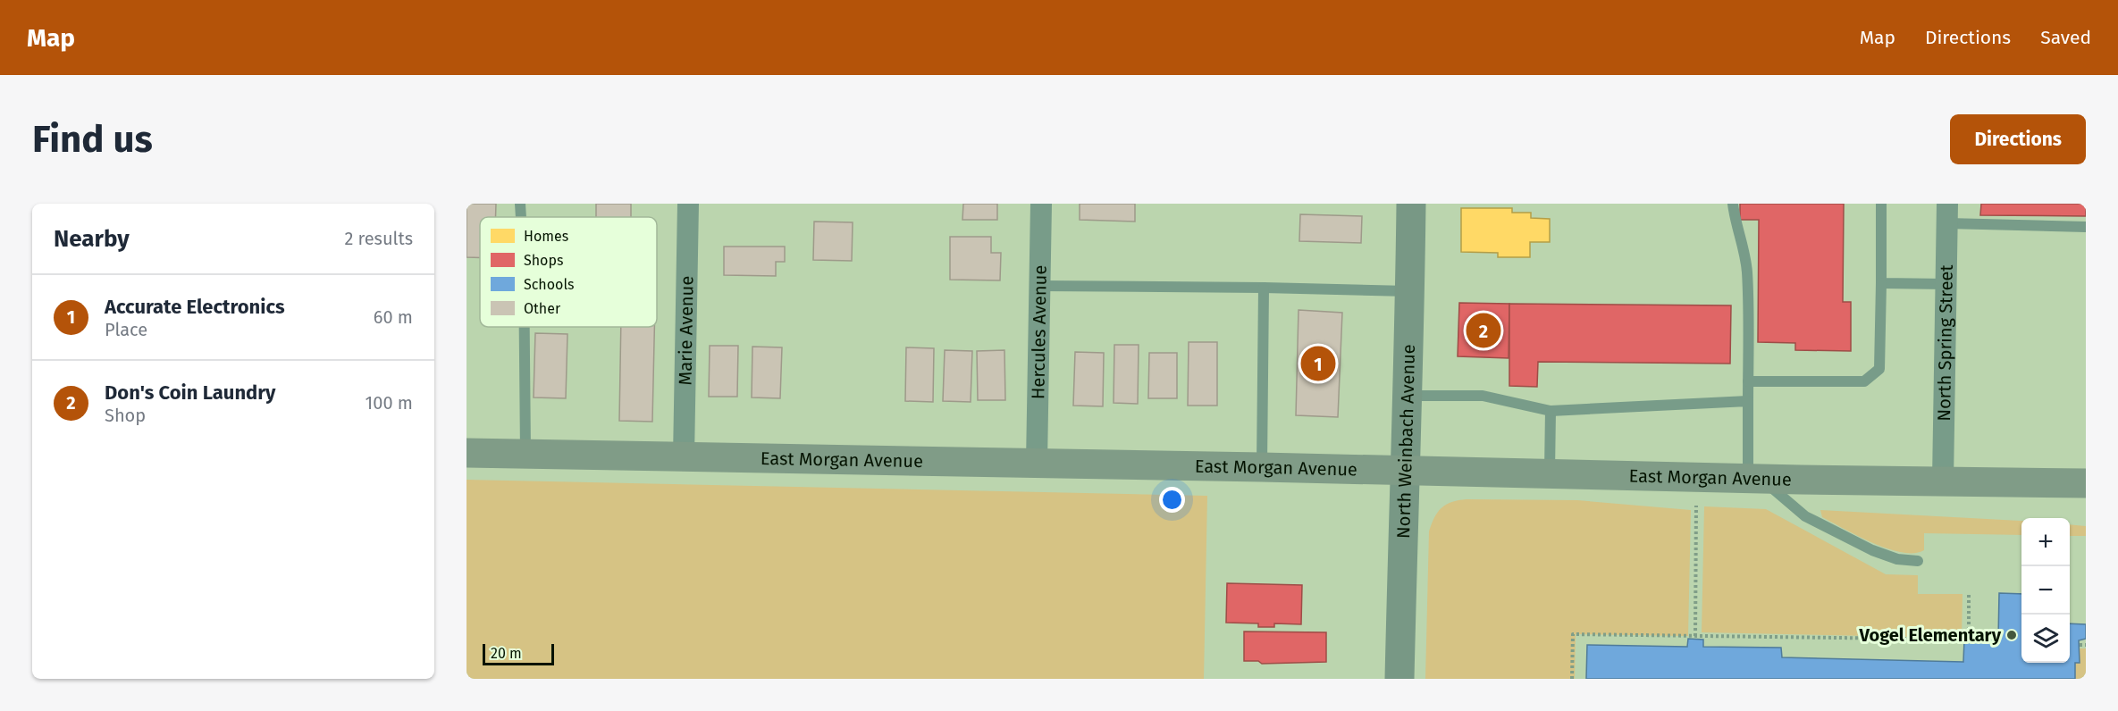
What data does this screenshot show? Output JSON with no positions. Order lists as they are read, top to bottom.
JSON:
{
  "streets": {
    "main road": ["North Weinbach Avenue", "East Morgan Avenue"],
    "street": ["Marie Avenue", "Hercules Avenue", "North Spring Street"]
  },
  "crossings": [
    ["Marie Avenue", "East Morgan Avenue"],
    ["Hercules Avenue", "East Morgan Avenue"],
    ["North Spring Street", "East Morgan Avenue"],
    ["North Weinbach Avenue", "East Morgan Avenue"]
  ],
  "places": ["Vogel Elementary"],
  "legend": [
    "Homes",
    "Shops",
    "Schools",
    "Other"
  ],
  "scale_bar": "20 m",
  "page": {
    "header": "Map",
    "nav": ["Map", "Directions", "Saved"],
    "buttons": "Directions",
    "title": "Find us",
    "heading": ["Nearby", "2 results"],
    "list": [
      {
        "mark": "1",
        "name": "Accurate Electronics",
        "note": "Place",
        "value": "60 m"
      },
      {
        "mark": "2",
        "name": "Don's Coin Laundry",
        "note": "Shop",
        "value": "100 m"
      }
    ],
    "pins": ["2", "1"],
    "map_buttons": ["+", "−"],
    "scale": "20 m"
  }
}
